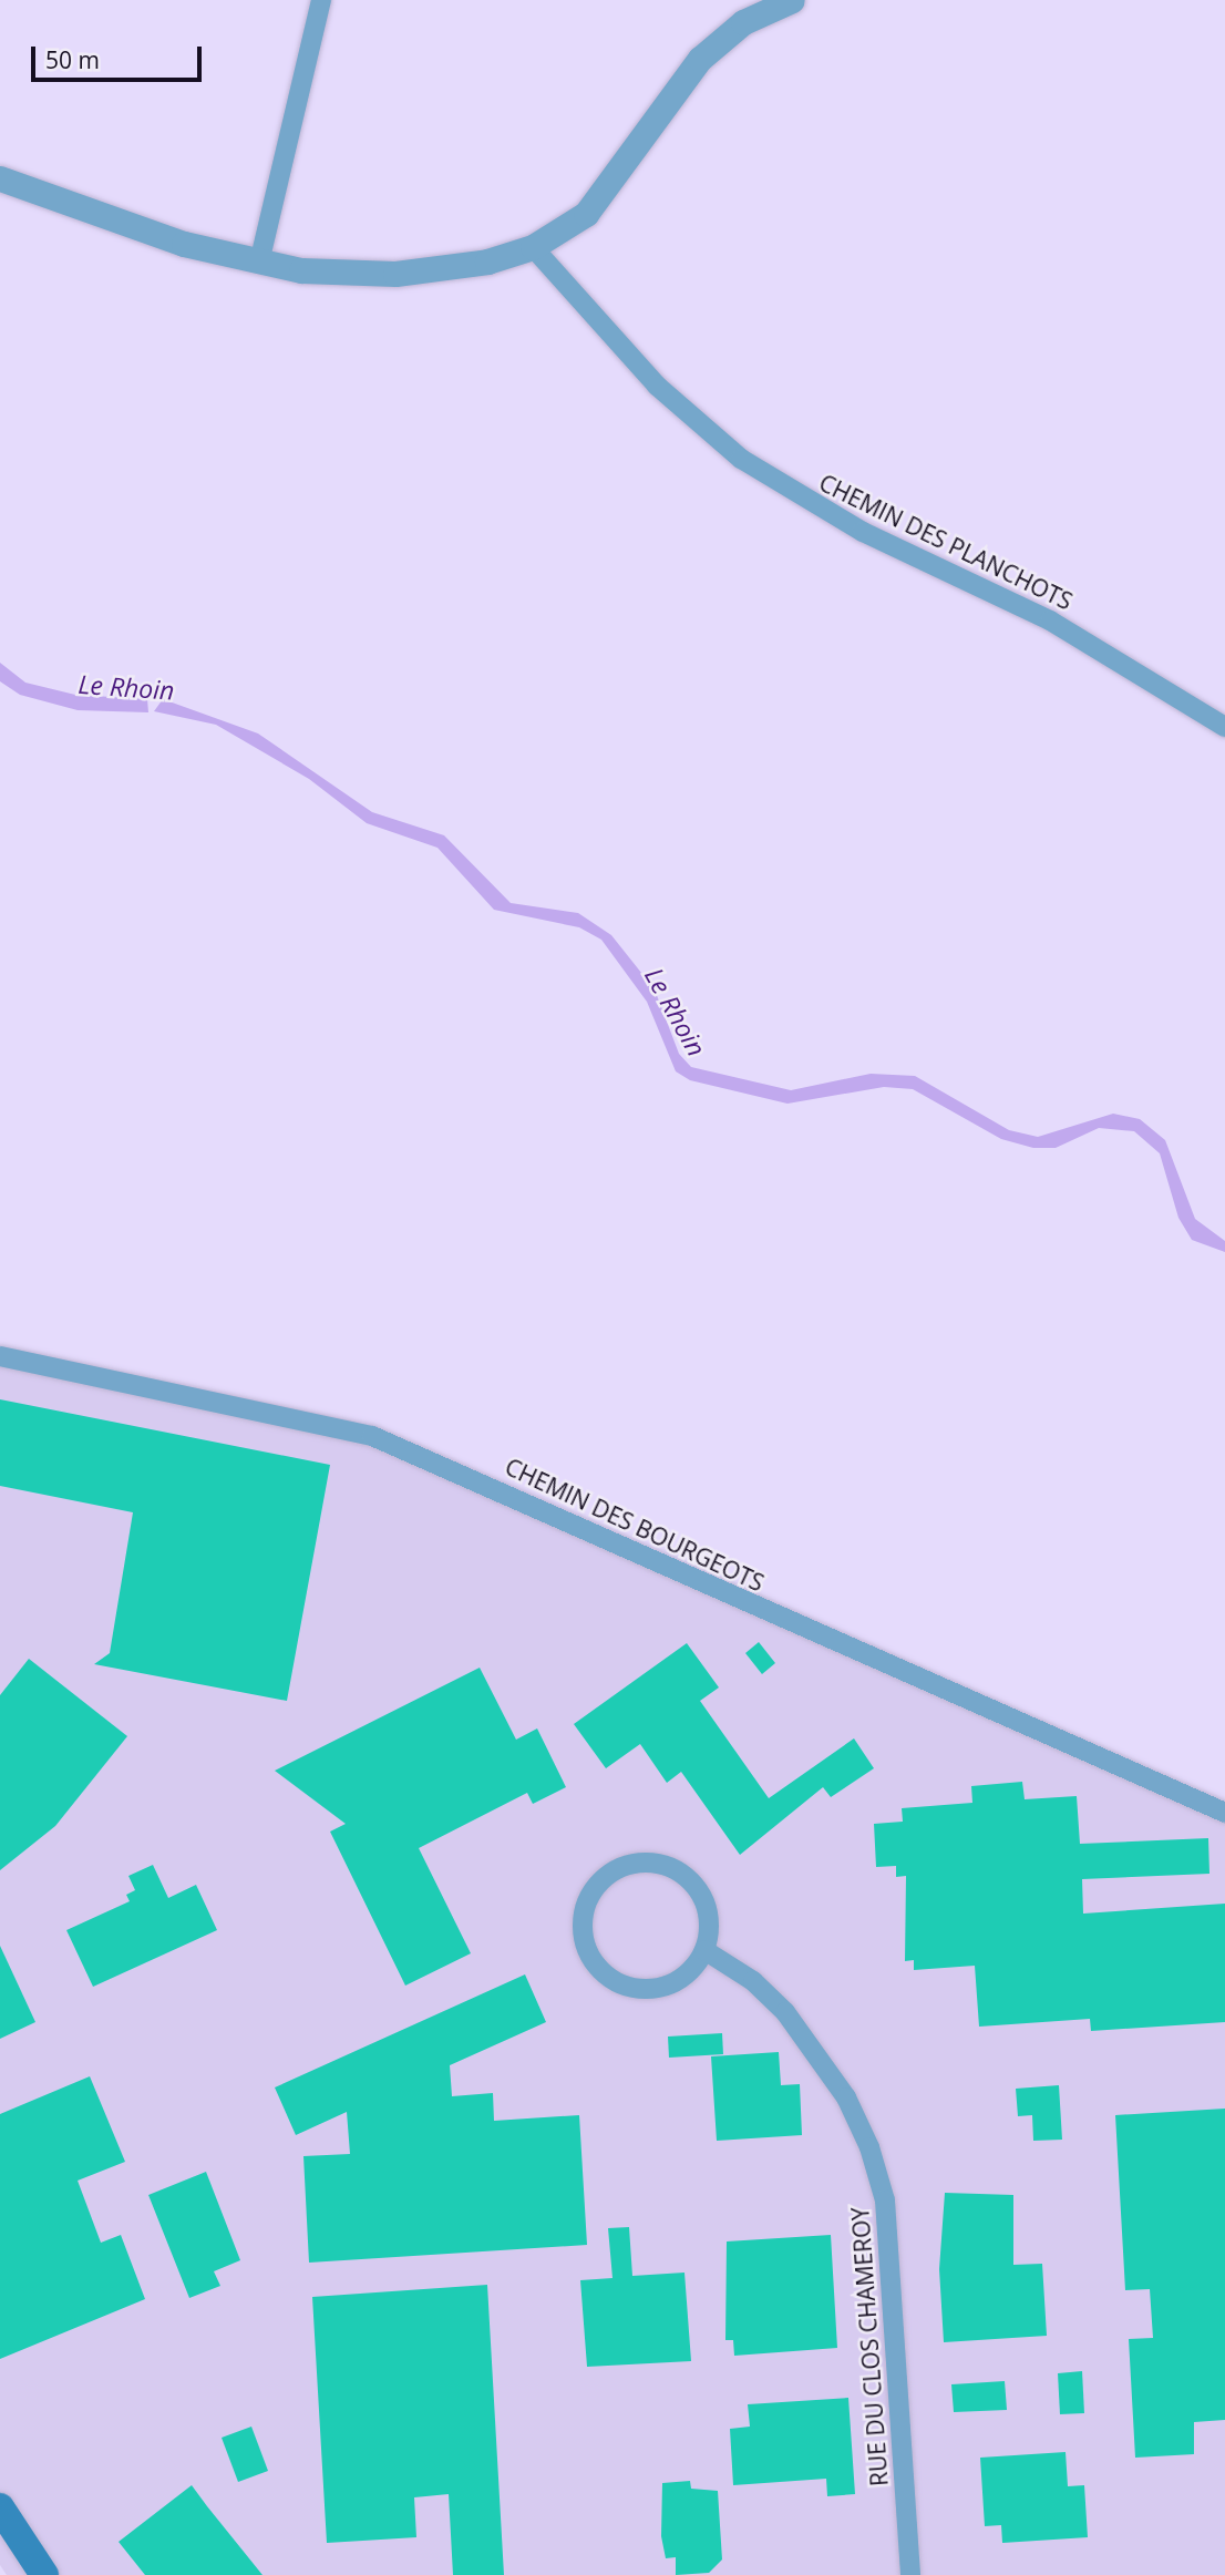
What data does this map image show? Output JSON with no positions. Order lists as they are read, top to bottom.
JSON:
{
  "streets": {
    "street": ["CHEMIN DES PLANCHOTS", "CHEMIN DES BOURGEOTS", "RUE DU CLOS CHAMEROY"]
  },
  "water": ["Le Rhoin"],
  "scale_bar": "50 m"
}
